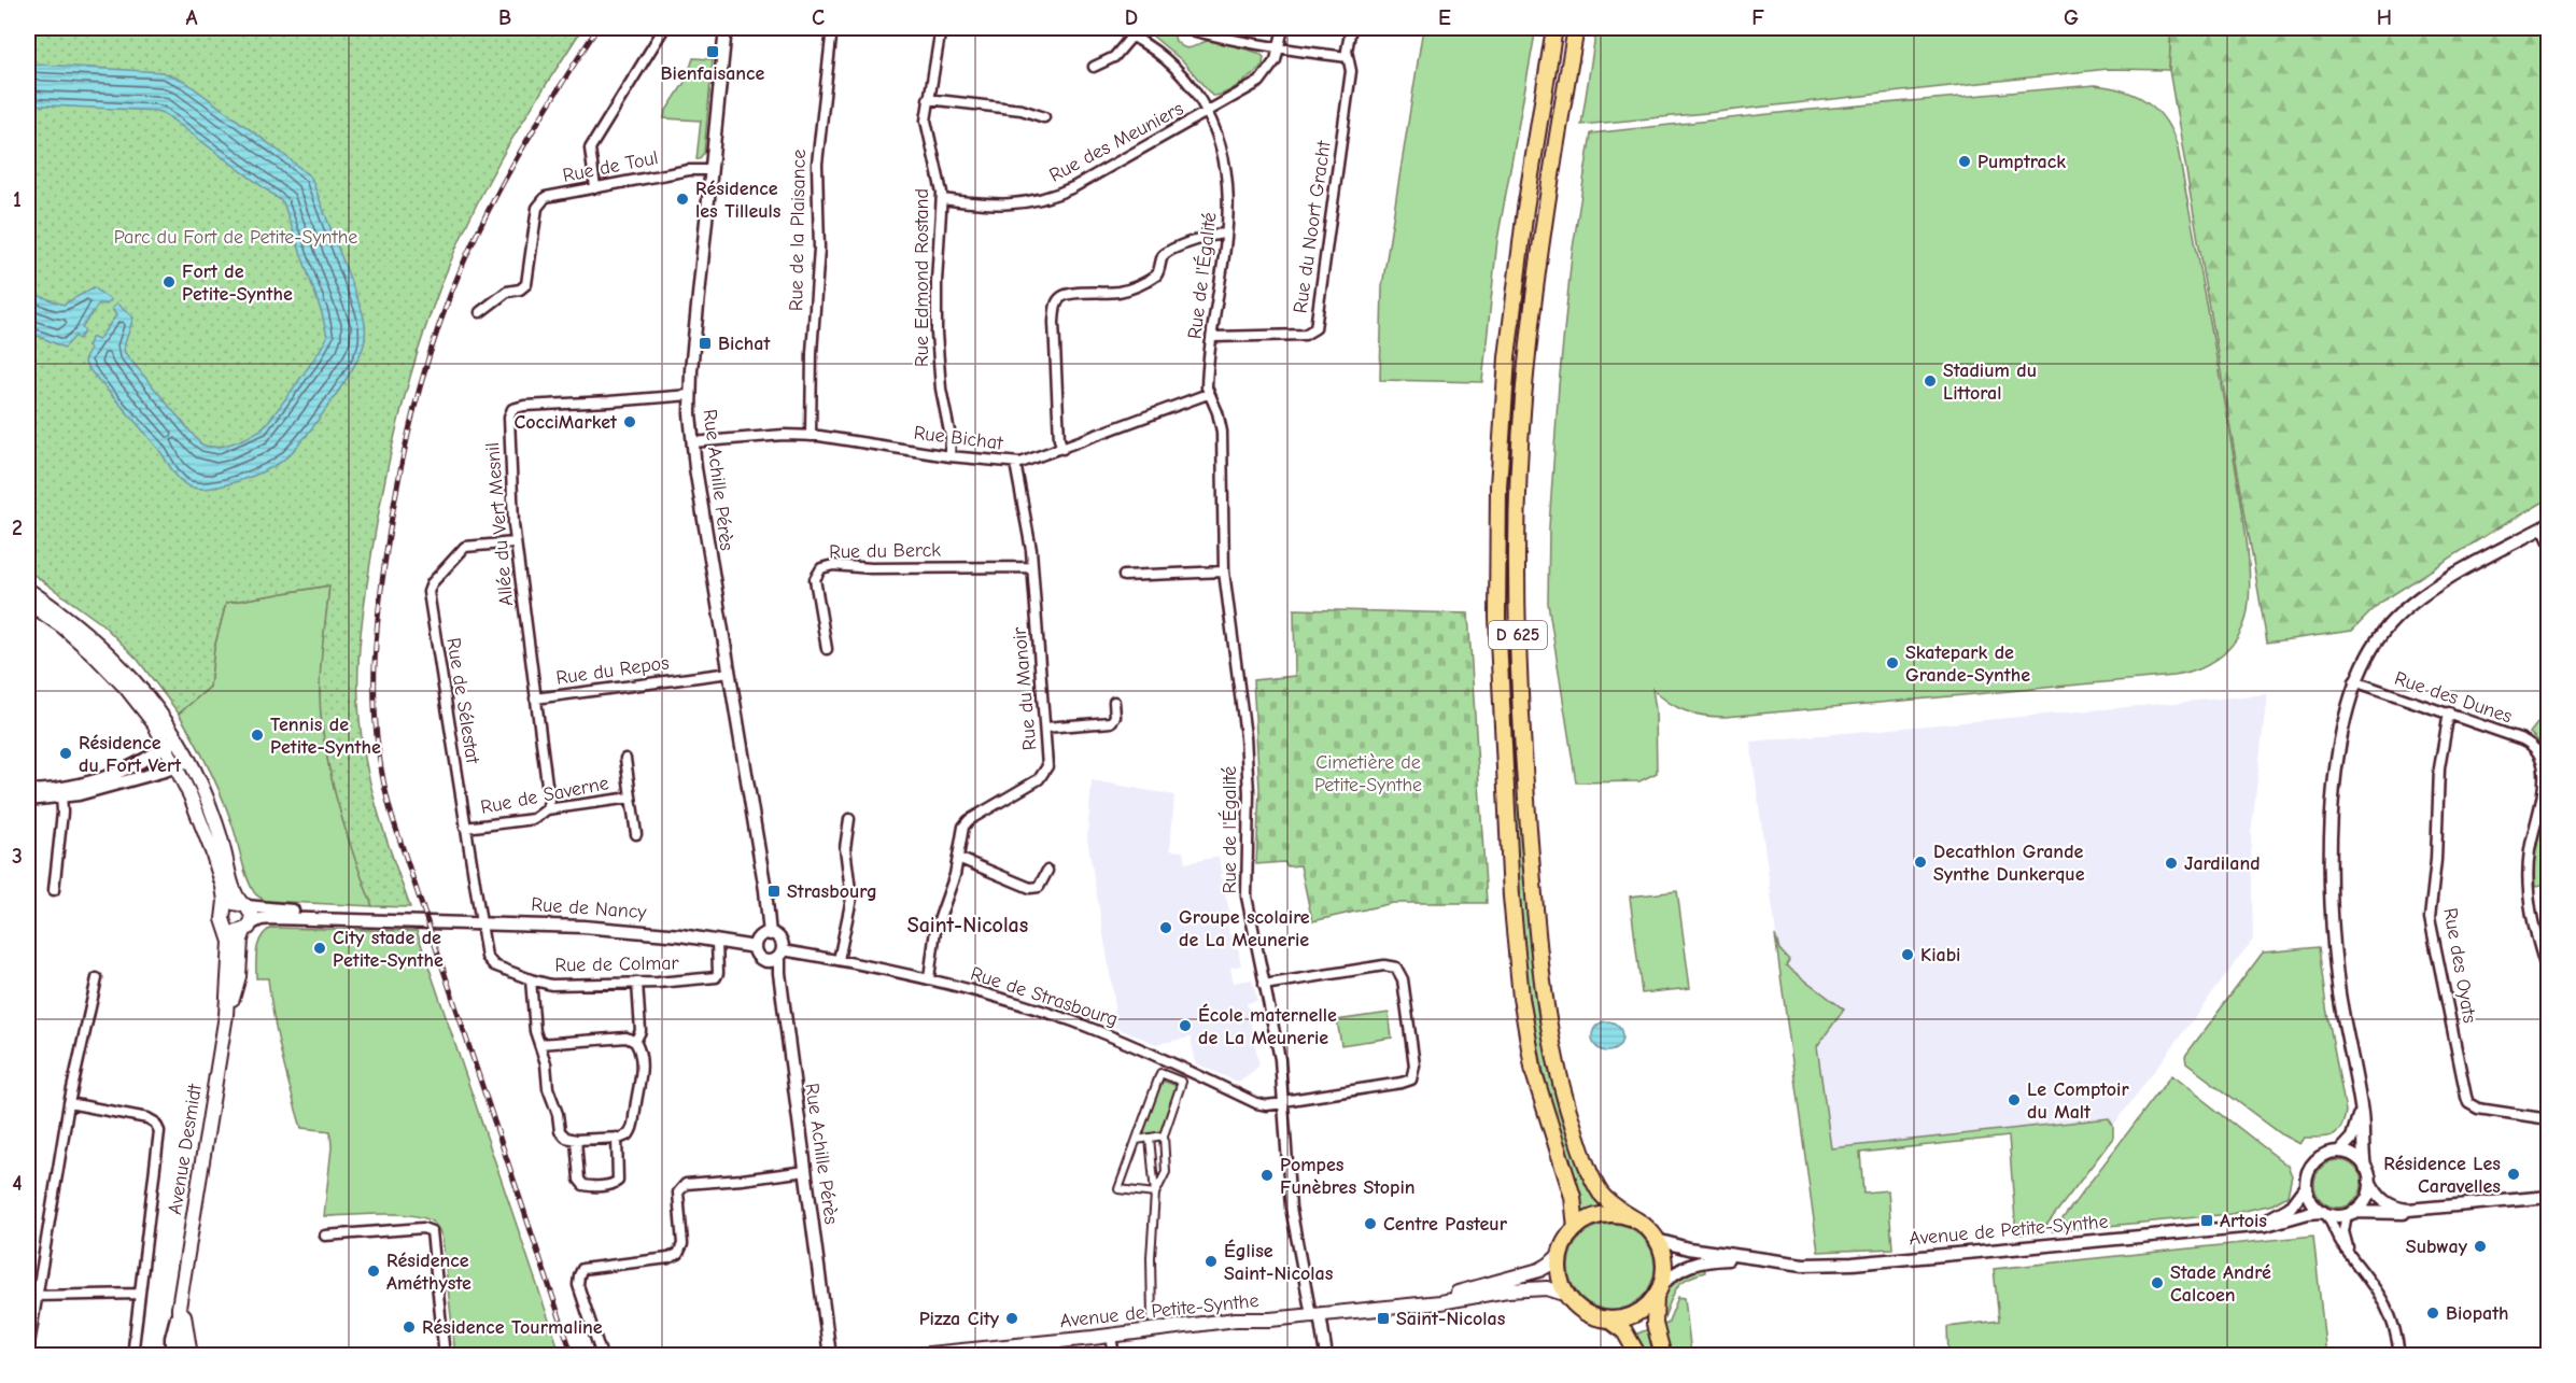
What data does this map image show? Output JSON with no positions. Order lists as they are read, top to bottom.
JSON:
{
  "streets": {
    "main road": ["D 625", "Avenue Desmidt", "Avenue de Petite-Synthe"],
    "street": [
      "Rue des Meuniers",
      "Rue de Toul",
      "Rue du Noort Gracht",
      "Rue de la Plaisance",
      "Rue de l'Égalité",
      "Rue Edmond Rostand",
      "Rue Bichat",
      "Rue Achille Pérès",
      "Allée du Vert Mesnil",
      "Rue du Berck",
      "Rue du Repos",
      "Rue du Manoir",
      "Rue des Dunes",
      "Rue de Sélestat",
      "Rue de Saverne",
      "Rue de Nancy",
      "Rue de Colmar",
      "Rue des Oyats",
      "Rue de Strasbourg"
    ]
  },
  "crossings": [
    ["Rue des Meuniers", "Rue de l'Égalité"],
    ["Rue des Meuniers", "Rue Edmond Rostand"],
    ["Rue de Toul", "Rue Achille Pérès"],
    ["Rue du Noort Gracht", "Rue de l'Égalité"],
    ["Rue de la Plaisance", "Rue Bichat"],
    ["Rue de l'Égalité", "Rue Bichat"],
    ["Rue de l'Égalité", "Rue de Strasbourg"],
    ["Rue de l'Égalité", "Avenue de Petite-Synthe"],
    ["Rue Edmond Rostand", "Rue Bichat"],
    ["Rue Bichat", "Rue Achille Pérès"],
    ["Rue Bichat", "Rue du Manoir"],
    ["Rue Achille Pérès", "Allée du Vert Mesnil"],
    ["Rue Achille Pérès", "Rue du Repos"],
    ["Rue Achille Pérès", "Rue de Nancy"],
    ["Rue Achille Pérès", "Rue de Strasbourg"],
    ["Allée du Vert Mesnil", "Rue du Repos"],
    ["Allée du Vert Mesnil", "Rue de Sélestat"],
    ["Rue du Berck", "Rue du Manoir"],
    ["D 625", "Avenue de Petite-Synthe"],
    ["Rue du Repos", "Rue de Saverne"],
    ["Rue du Manoir", "Rue de Strasbourg"],
    ["Rue des Dunes", "Rue des Oyats"],
    ["Rue de Sélestat", "Rue de Saverne"],
    ["Rue de Sélestat", "Rue de Nancy"],
    ["Rue de Sélestat", "Rue de Colmar"],
    ["Rue de Nancy", "Rue de Colmar"],
    ["Rue de Nancy", "Rue de Strasbourg"],
    ["Rue de Nancy", "Avenue Desmidt"]
  ],
  "districts": ["Saint-Nicolas"],
  "parks": ["Parc du Fort de Petite-Synthe", "Cimetière de Petite-Synthe"],
  "places": {
    "transit": [
      "Bienfaisance",
      "Bichat",
      "Strasbourg",
      "Artois",
      "Saint-Nicolas"
    ],
    "other": [
      "Pumptrack",
      "Résidence les Tilleuls",
      "Fort de Petite-Synthe",
      "Stadium du Littoral",
      "CocciMarket",
      "Skatepark de Grande-Synthe",
      "Tennis de Petite-Synthe",
      "Résidence du Fort Vert",
      "Decathlon Grande Synthe Dunkerque",
      "Jardiland",
      "Groupe scolaire de La Meunerie",
      "City stade de Petite-Synthe",
      "Kiabi",
      "École maternelle de La Meunerie",
      "Le Comptoir du Malt",
      "Résidence Les Caravelles",
      "Pompes Funèbres Stopin",
      "Centre Pasteur",
      "Subway",
      "Église Saint-Nicolas",
      "Résidence Améthyste",
      "Stade André Calcoen",
      "Biopath",
      "Pizza City",
      "Résidence Tourmaline"
    ]
  },
  "grid": {
    "columns": [
      "A",
      "B",
      "C",
      "D",
      "E",
      "F",
      "G",
      "H"
    ],
    "rows": [
      "1",
      "2",
      "3",
      "4"
    ]
  }
}
